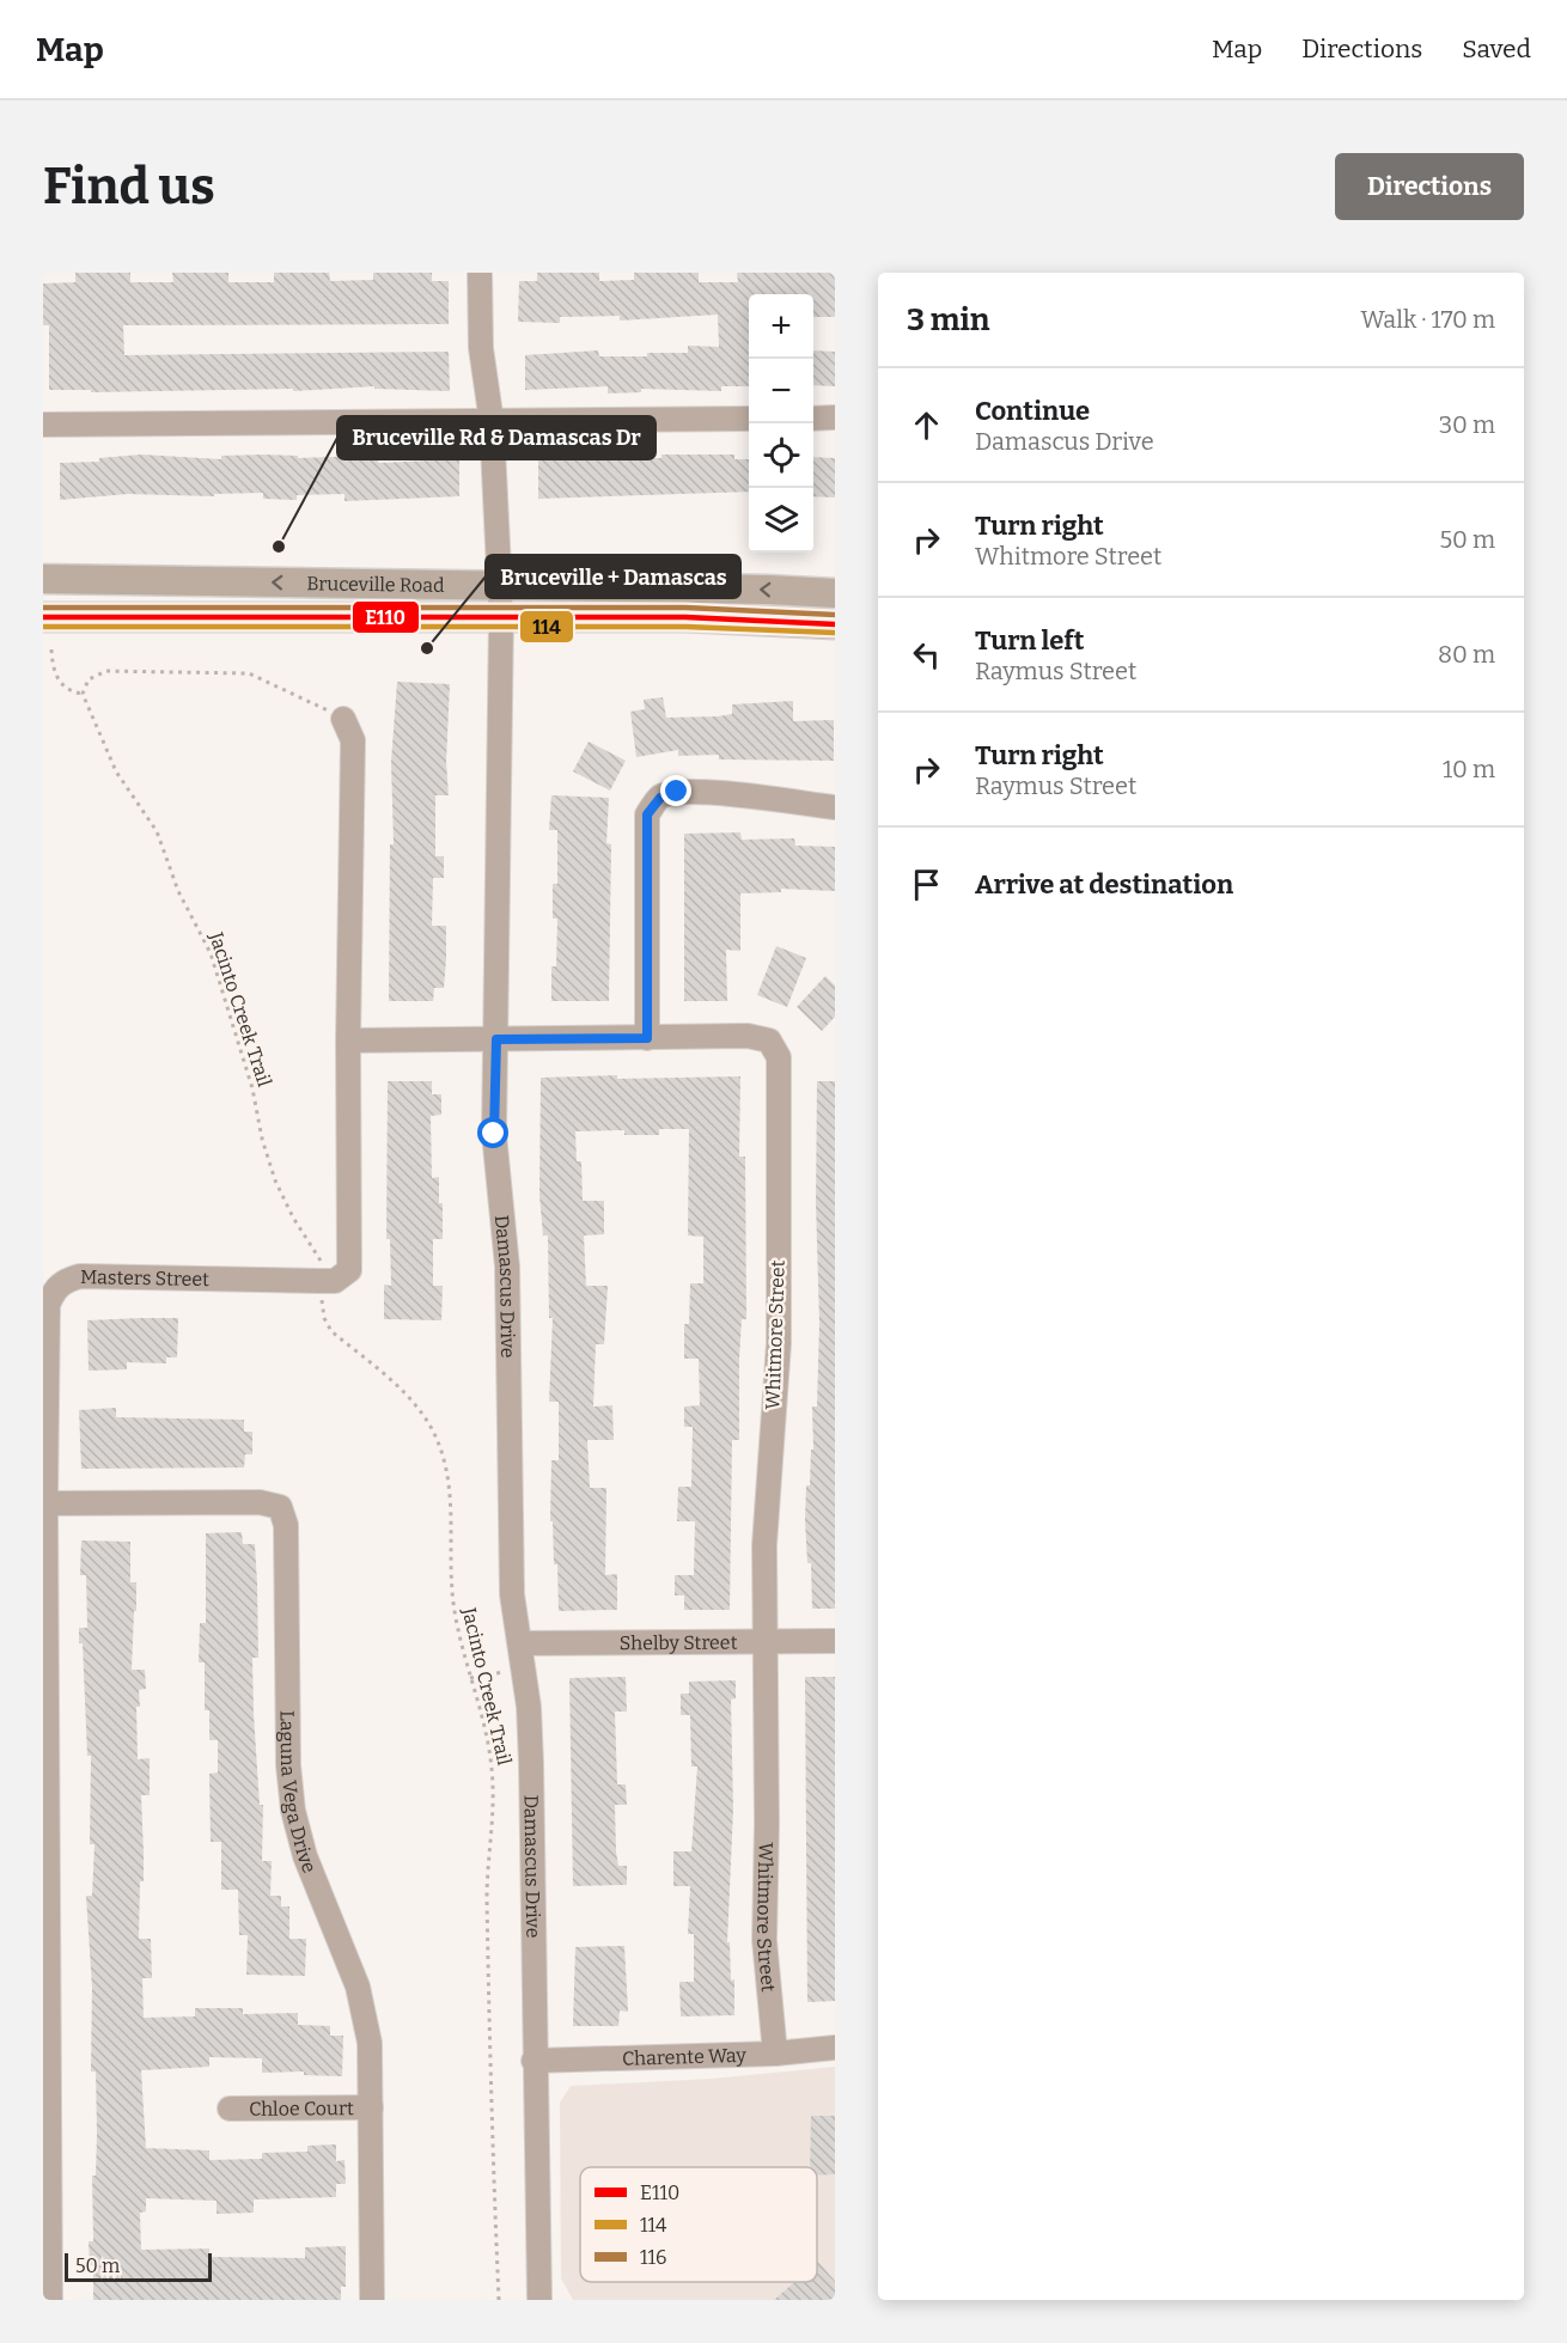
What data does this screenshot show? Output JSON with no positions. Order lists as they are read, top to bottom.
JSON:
{
  "streets": {
    "main road": ["Bruceville Road"],
    "street": [
      "Masters Street",
      "Damascus Drive",
      "Whitmore Street",
      "Shelby Street",
      "Laguna Vega Drive",
      "Charente Way",
      "Chloe Court"
    ],
    "path": ["Jacinto Creek Trail"]
  },
  "crossings": [
    ["Bruceville Road", "Damascus Drive"],
    ["Masters Street", "Whitmore Street"],
    ["Masters Street", "Laguna Vega Drive"],
    ["Damascus Drive", "Whitmore Street"],
    ["Damascus Drive", "Shelby Street"],
    ["Damascus Drive", "Charente Way"],
    ["Whitmore Street", "Shelby Street"],
    ["Whitmore Street", "Charente Way"],
    ["Laguna Vega Drive", "Chloe Court"]
  ],
  "places": ["Bruceville Rd & Damascas Dr", "Bruceville + Damascas"],
  "lines": ["transit line 116", "transit line E110", "transit line 114"],
  "legend": ["E110", "114", "116"],
  "scale_bar": "50 m",
  "page": {
    "header": "Map",
    "nav": ["Map", "Directions", "Saved"],
    "buttons": "Directions",
    "title": "Find us",
    "heading": ["3 min", "Walk · 170 m"],
    "map_buttons": ["+", "−"],
    "list": [
      ["Continue", "Damascus Drive", "30 m"],
      ["Turn right", "Whitmore Street", "50 m"],
      ["Turn left", "Raymus Street", "80 m"],
      ["Turn right", "Raymus Street", "10 m"],
      "Arrive at destination"
    ],
    "scale": "50 m"
  }
}
